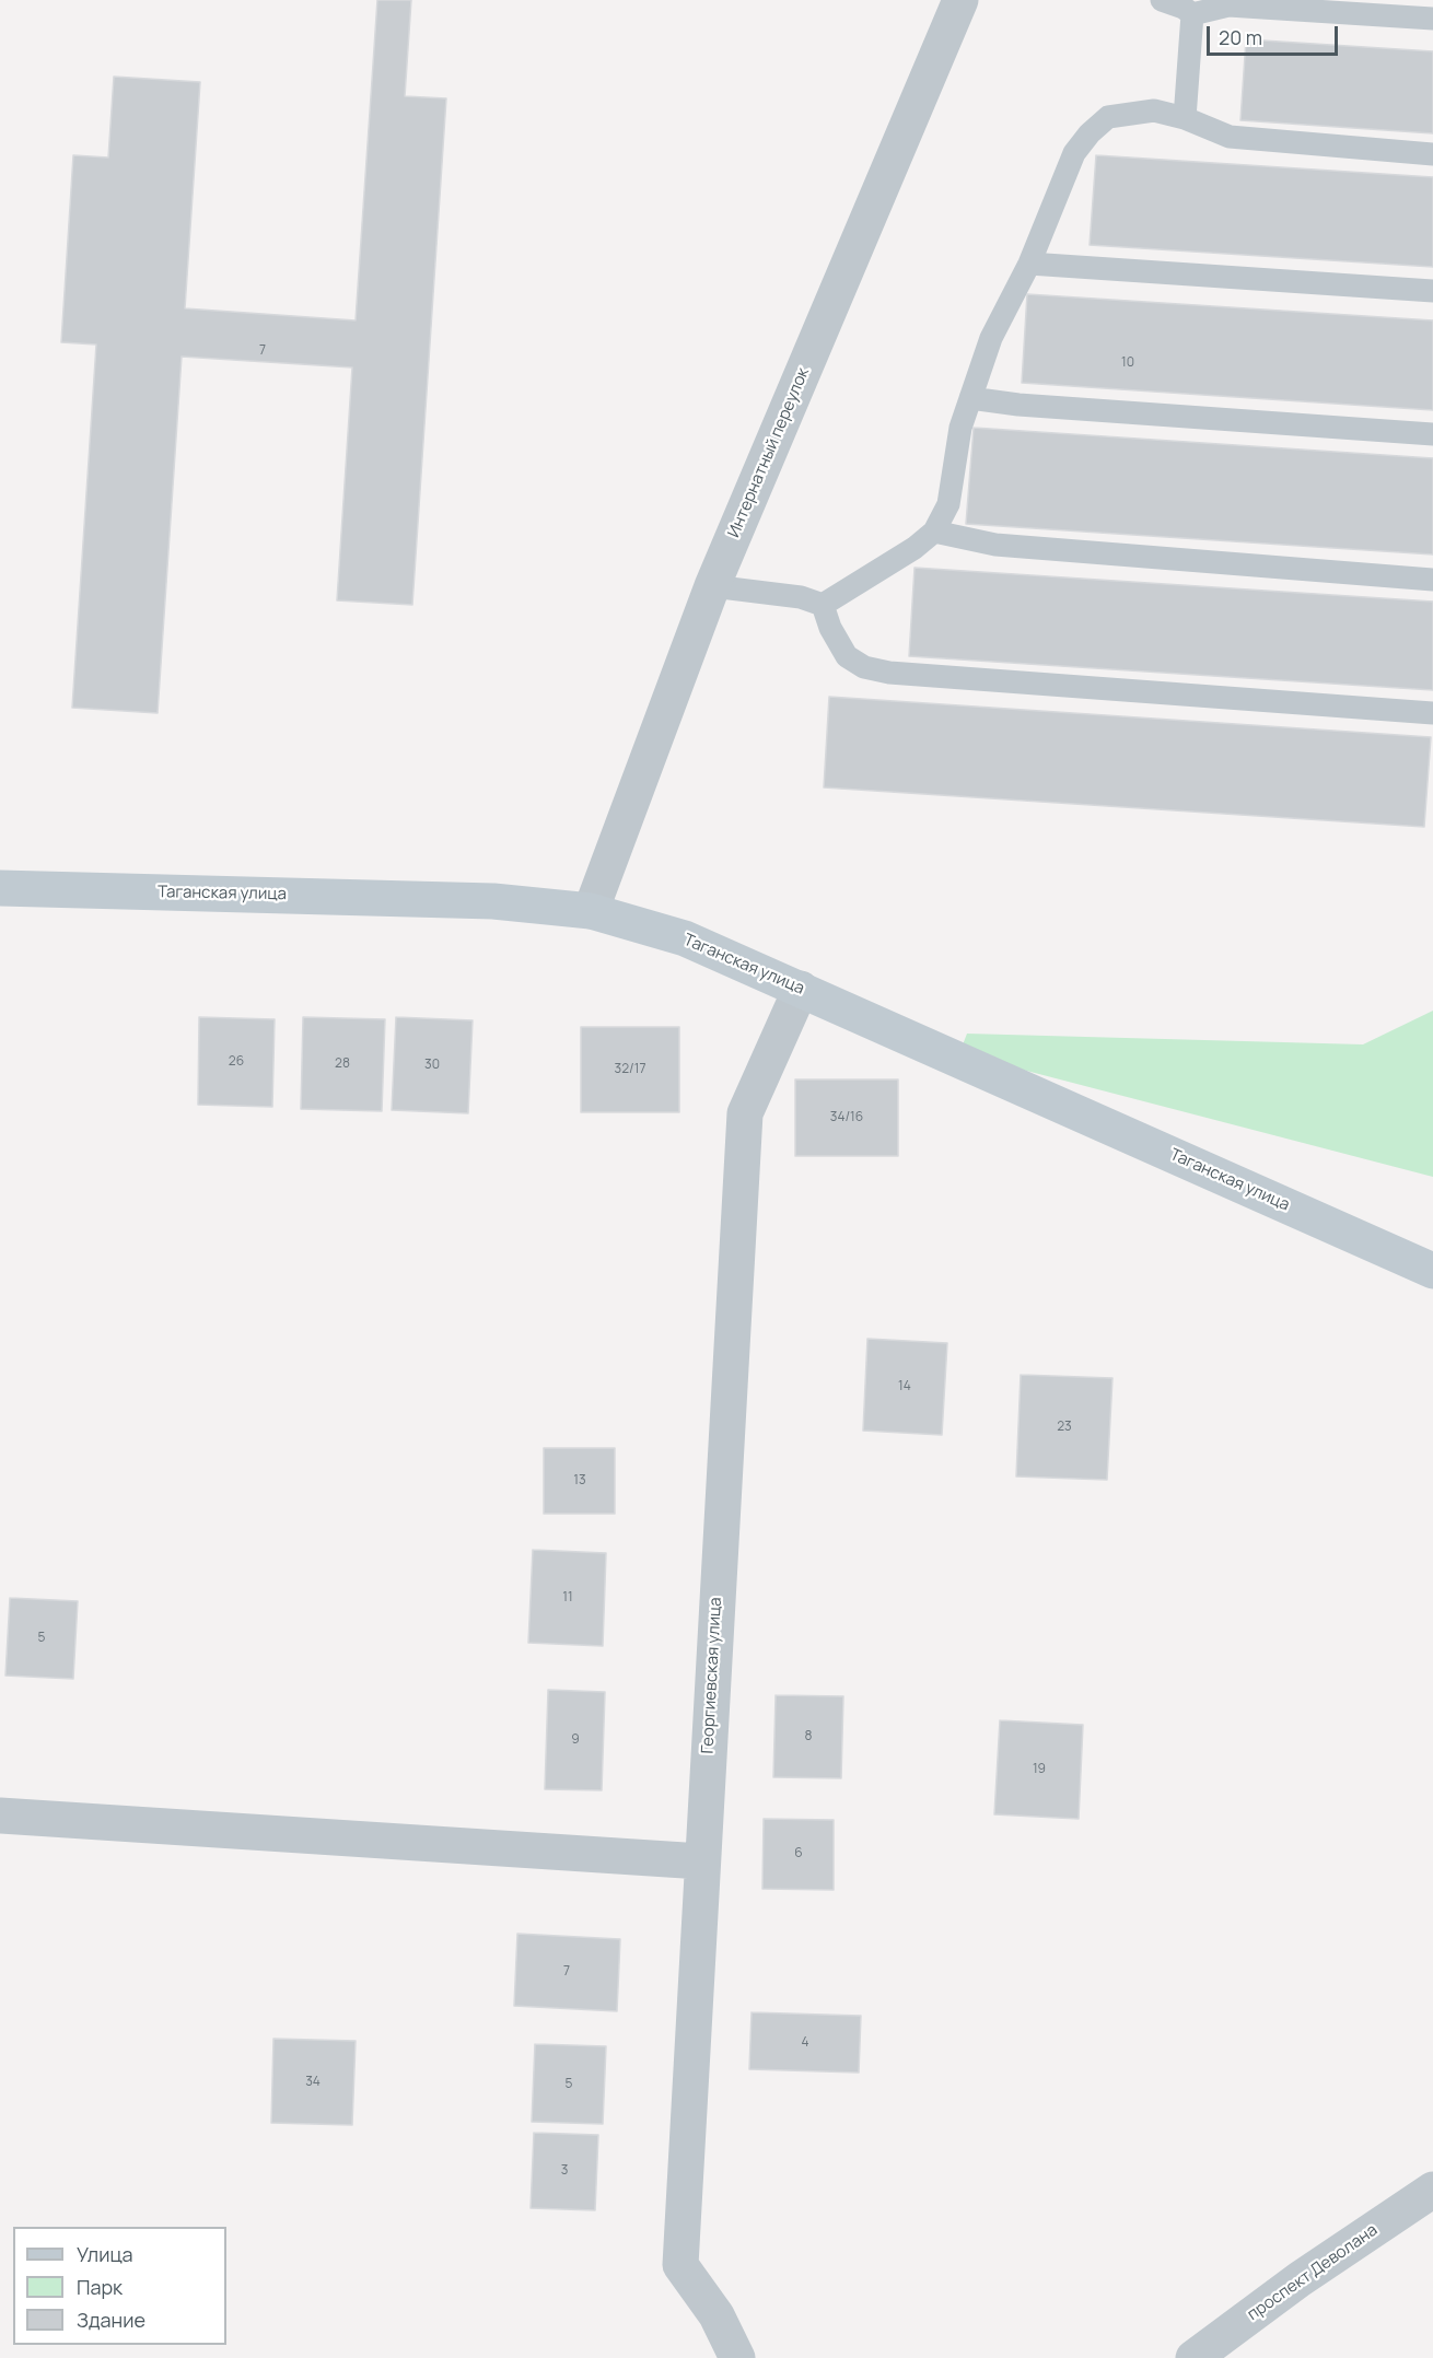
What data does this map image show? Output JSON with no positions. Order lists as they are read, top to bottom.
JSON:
{
  "streets": {
    "street": [
      "Интернатный переулок",
      "Таганская улица",
      "Георгиевская улица",
      "проспект Деволана"
    ]
  },
  "crossings": [
    ["Интернатный переулок", "Таганская улица"],
    ["Таганская улица", "Георгиевская улица"]
  ],
  "house_numbers": [
    "7",
    "10",
    "26",
    "28",
    "30",
    "32/17",
    "34/16",
    "14",
    "23",
    "13",
    "11",
    "5",
    "8",
    "9",
    "19",
    "6",
    "7",
    "4",
    "34",
    "5",
    "3"
  ],
  "legend": ["Улица", "Парк", "Здание"],
  "scale_bar": "20 m"
}
